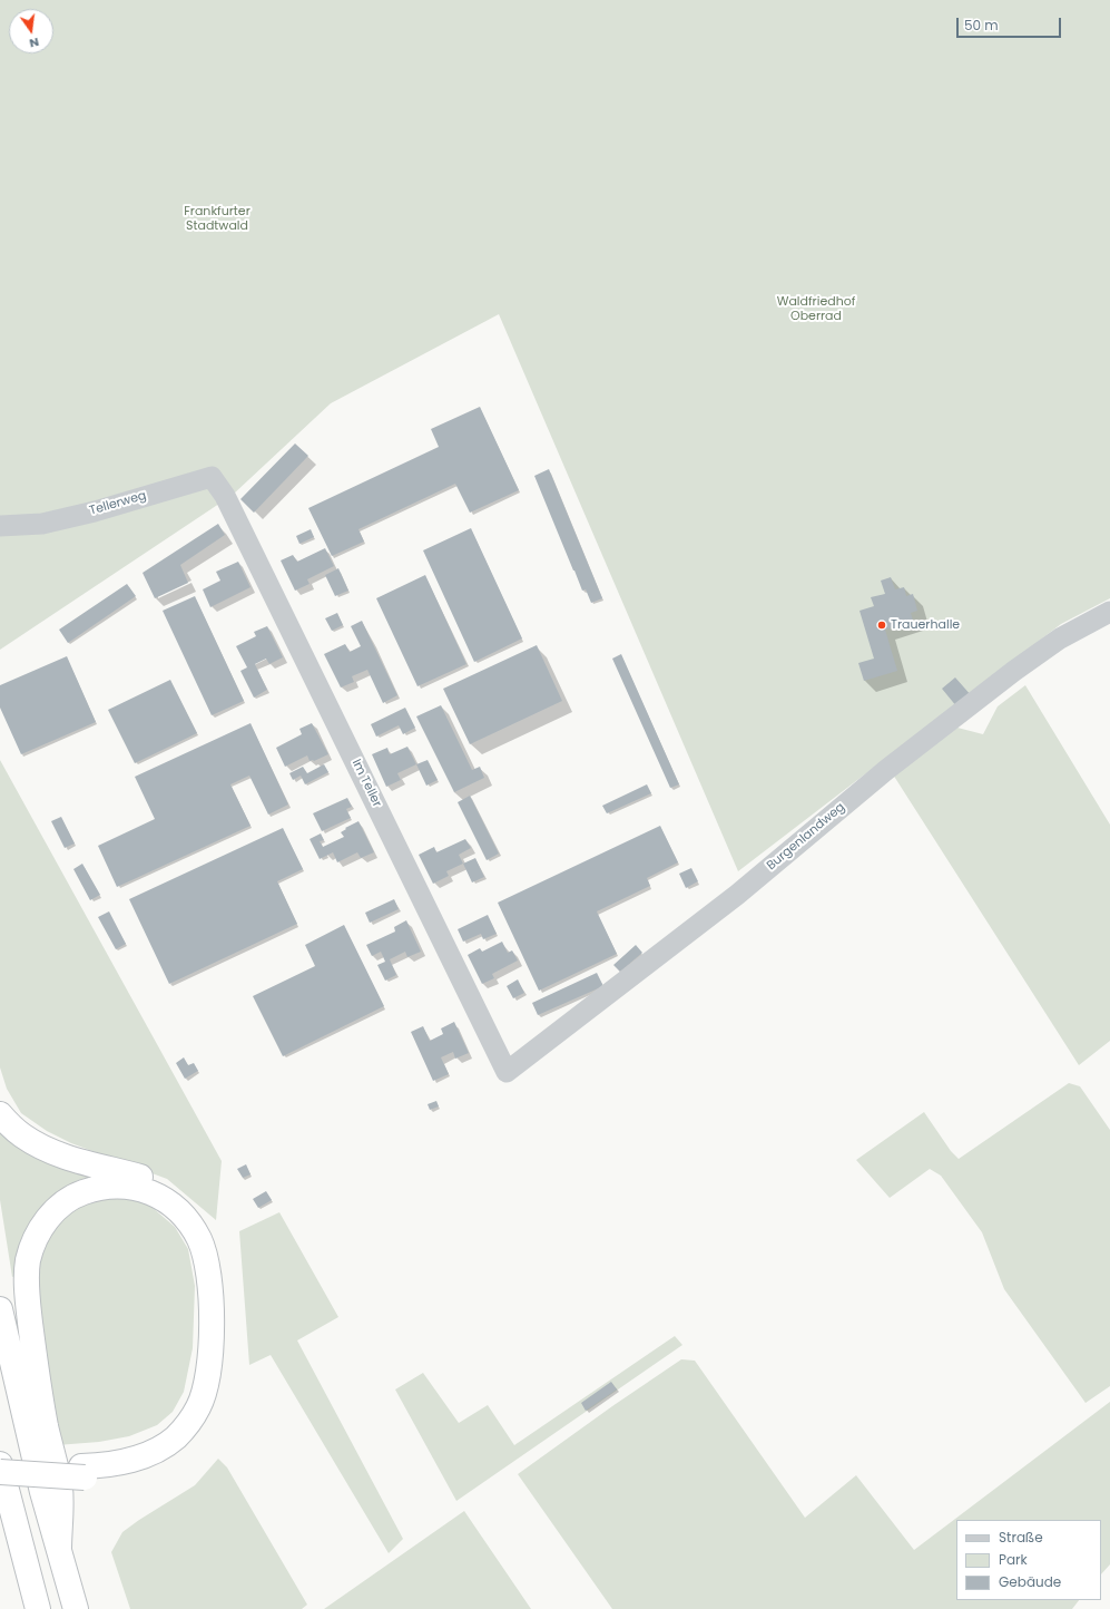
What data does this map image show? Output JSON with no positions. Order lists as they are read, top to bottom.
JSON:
{
  "streets": {
    "street": ["Tellerweg", "Im Teller", "Burgenlandweg"]
  },
  "crossings": [
    ["Tellerweg", "Im Teller"],
    ["Im Teller", "Burgenlandweg"]
  ],
  "parks": ["Frankfurter Stadtwald", "Waldfriedhof Oberrad"],
  "places": ["Trauerhalle"],
  "legend": ["Straße", "Park", "Gebäude"],
  "scale_bar": "50 m",
  "north": "bottom"
}
